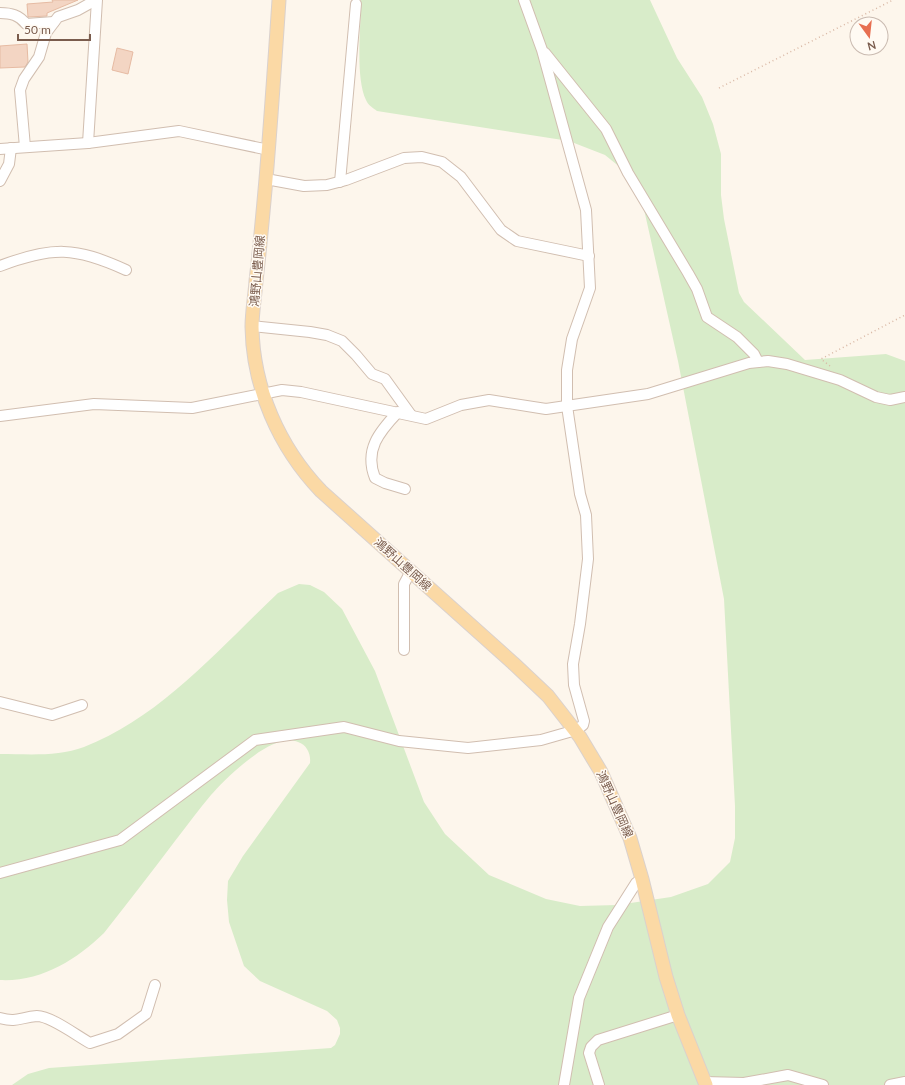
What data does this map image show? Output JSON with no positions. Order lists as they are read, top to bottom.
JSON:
{
  "streets": {
    "main road": ["鴻野山豊岡線"]
  },
  "scale_bar": "50 m",
  "north": "bottom"
}
